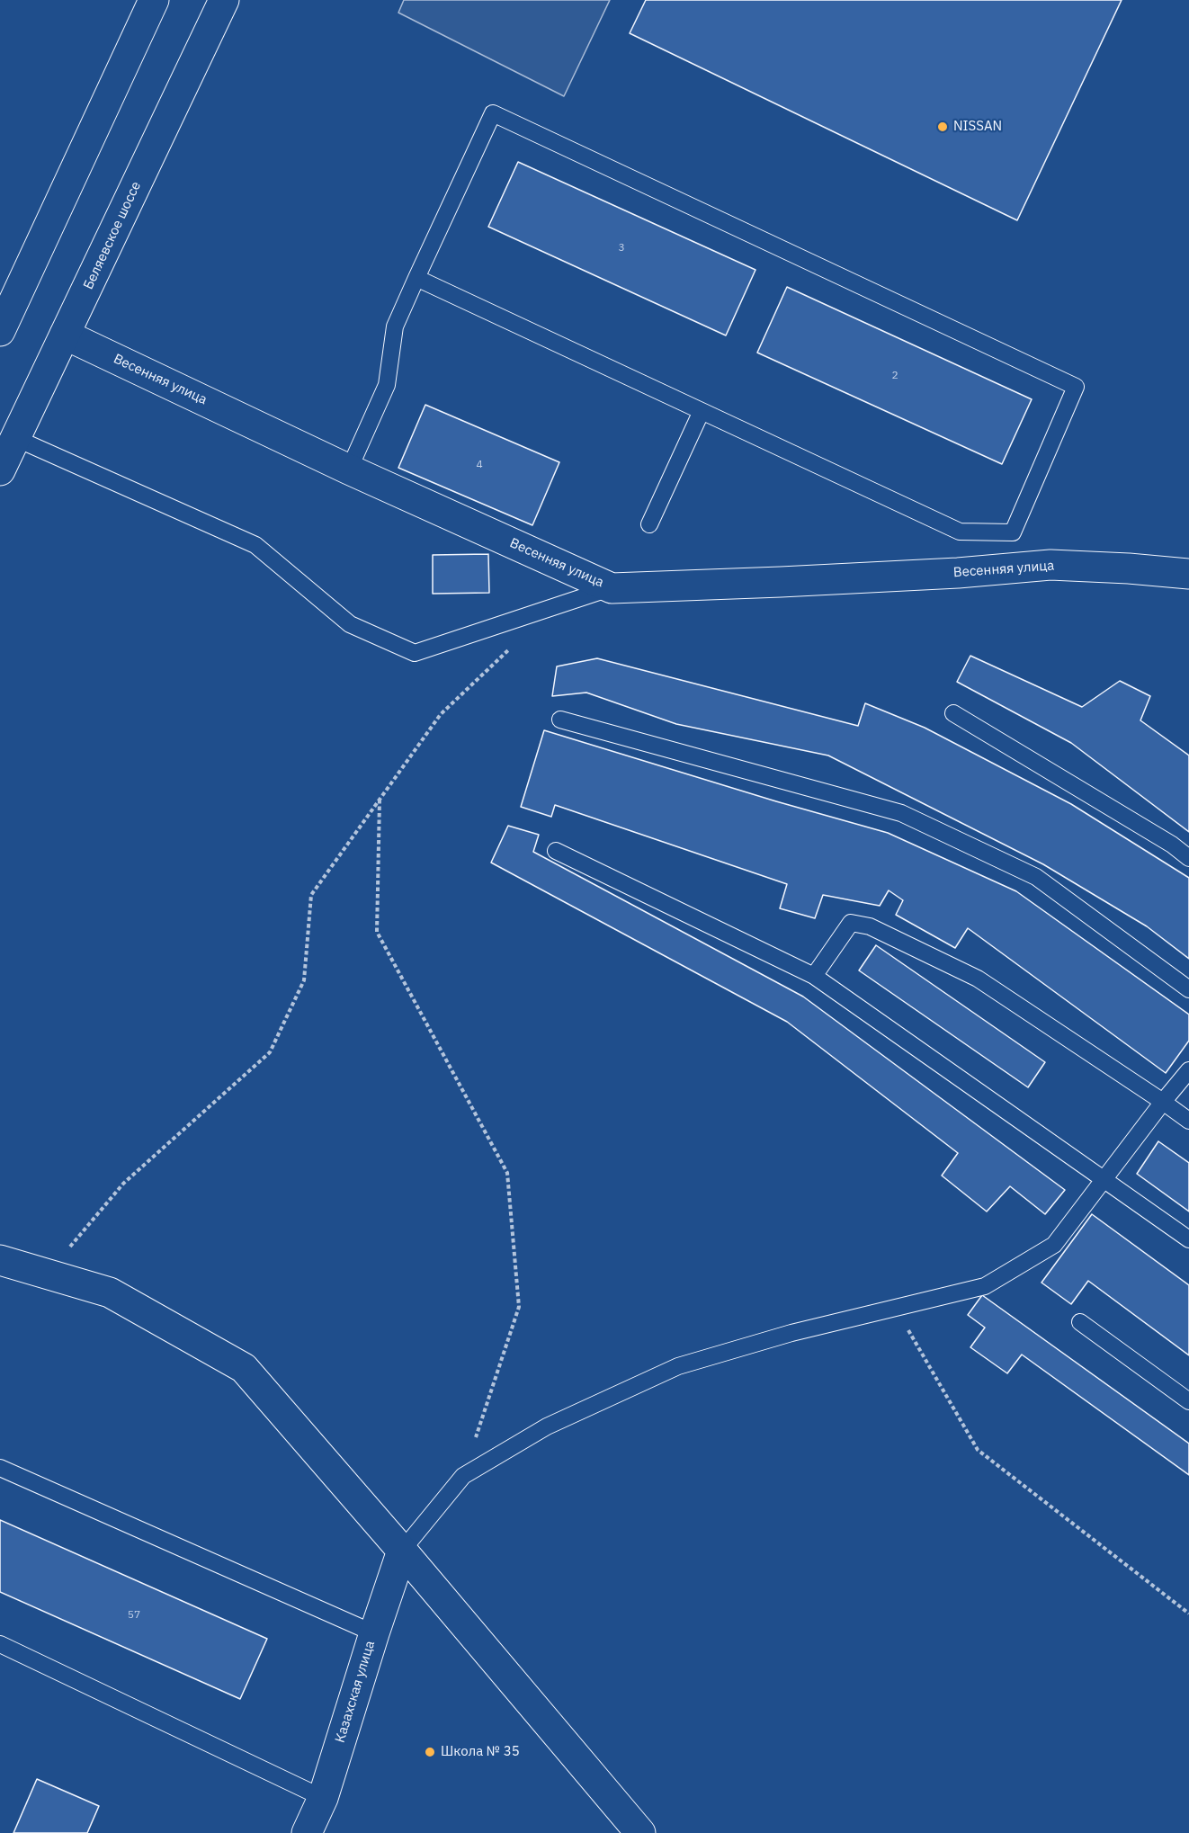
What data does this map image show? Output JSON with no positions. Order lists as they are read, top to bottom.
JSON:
{
  "streets": {
    "street": ["Беляевское шоссе", "Весенняя улица", "Казахская улица"]
  },
  "crossings": [
    ["Беляевское шоссе", "Весенняя улица"]
  ],
  "places": ["NISSAN", "Школа № 35"],
  "house_numbers": [
    "3",
    "2",
    "4",
    "57"
  ]
}
